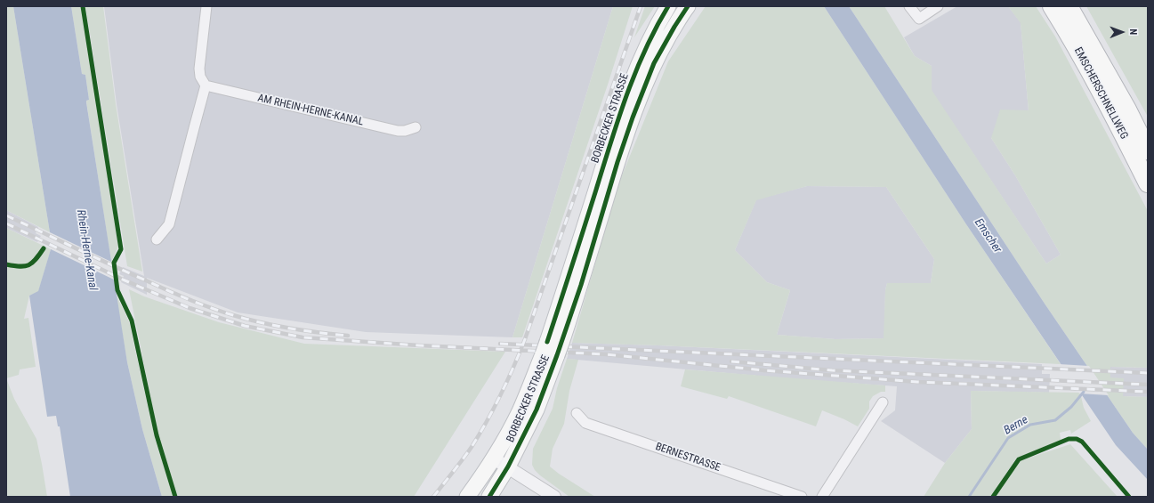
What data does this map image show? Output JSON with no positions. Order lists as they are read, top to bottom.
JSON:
{
  "streets": {
    "highway": ["EMSCHERSCHNELLWEG"],
    "main road": ["BORBECKER STRASSE"],
    "street": ["AM RHEIN-HERNE-KANAL", "BERNESTRASSE"]
  },
  "water": ["Emscher", "Rhein-Herne-Kanal", "Berne"],
  "north": "right"
}
